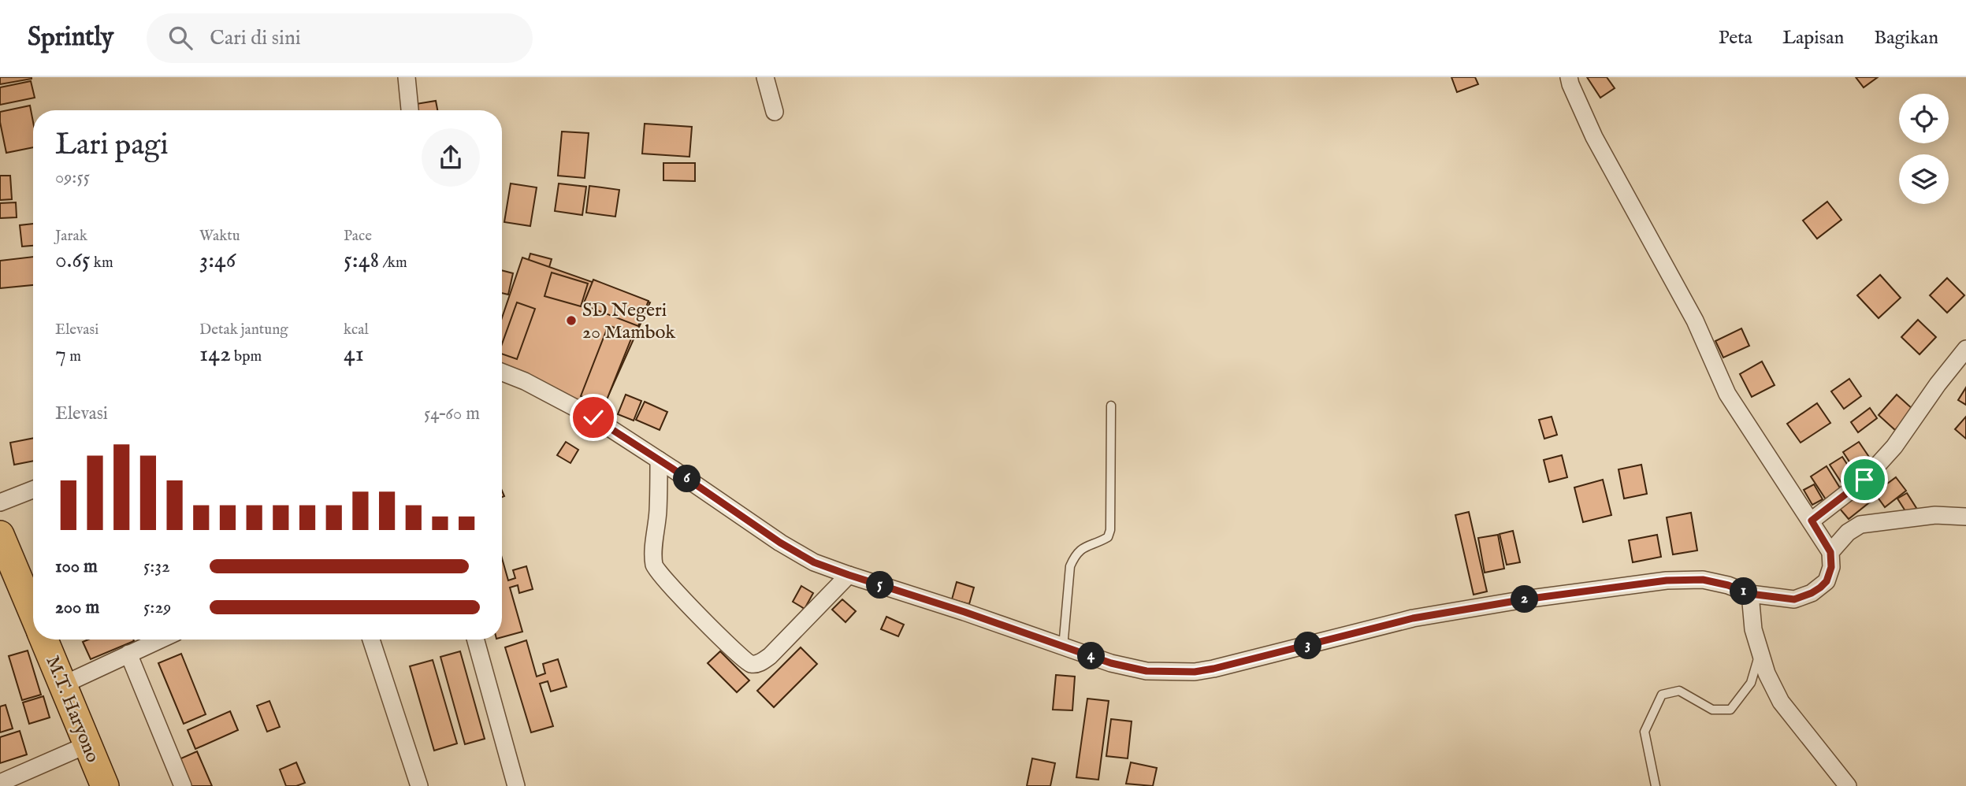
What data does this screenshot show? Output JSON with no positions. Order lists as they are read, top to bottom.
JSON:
{
  "streets": {
    "highway": ["M.T. Haryono"]
  },
  "places": ["SD Negeri 20 Mambok"],
  "page": {
    "header": "Sprintly",
    "search": "Cari di sini",
    "nav": ["Peta", "Lapisan", "Bagikan"],
    "heading": ["Lari pagi", "09:55"],
    "stats": [
      ["Jarak", "0.65 km"],
      ["Waktu", "3:46"],
      ["Pace", "5:48 /km"],
      ["Elevasi", "7 m"],
      ["Detak jantung", "142 bpm"],
      ["kcal", "41"]
    ],
    "chart": ["Elevasi", "54–60 m"],
    "pins": [
      "6",
      "5",
      "1",
      "2",
      "3",
      "4"
    ],
    "list": [
      {
        "name": "100 m",
        "note": "5:32"
      },
      {
        "name": "200 m",
        "note": "5:29"
      }
    ]
  }
}
